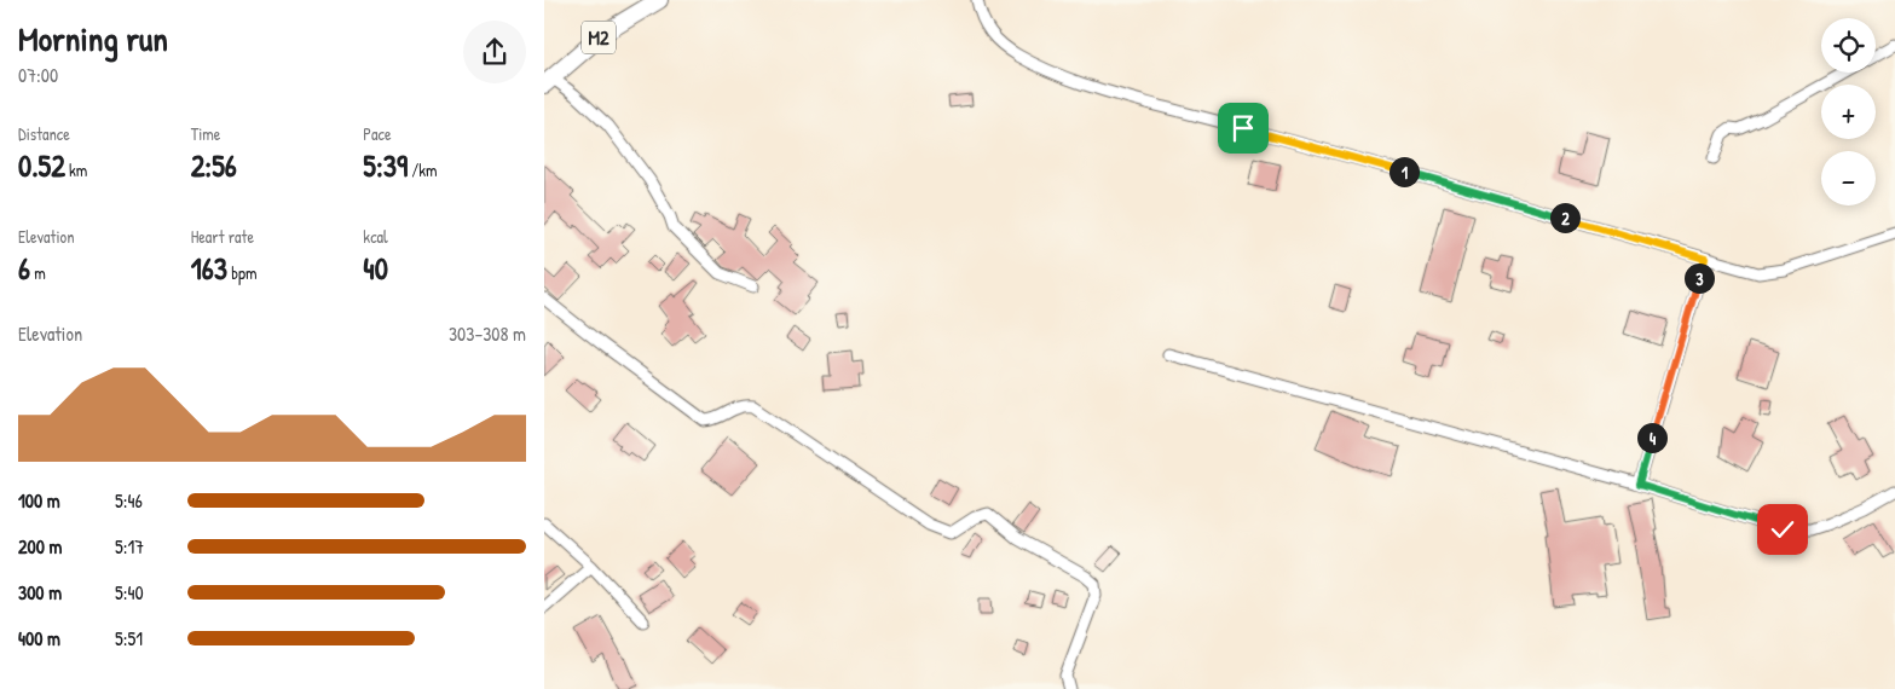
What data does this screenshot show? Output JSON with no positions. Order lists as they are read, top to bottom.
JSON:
{
  "streets": {
    "highway": ["M2"]
  },
  "page": {
    "heading": ["Morning run", "07:00"],
    "map_buttons": ["+", "−"],
    "stats": [
      ["Distance", "0.52 km"],
      ["Time", "2:56"],
      ["Pace", "5:39 /km"],
      ["Elevation", "6 m"],
      ["Heart rate", "163 bpm"],
      ["kcal", "40"]
    ],
    "pins": [
      "1",
      "2",
      "3",
      "4"
    ],
    "chart": ["Elevation", "303–308 m"],
    "list": [
      {
        "name": "100 m",
        "note": "5:46"
      },
      {
        "name": "200 m",
        "note": "5:17"
      },
      {
        "name": "300 m",
        "note": "5:40"
      },
      {
        "name": "400 m",
        "note": "5:51"
      }
    ]
  }
}
